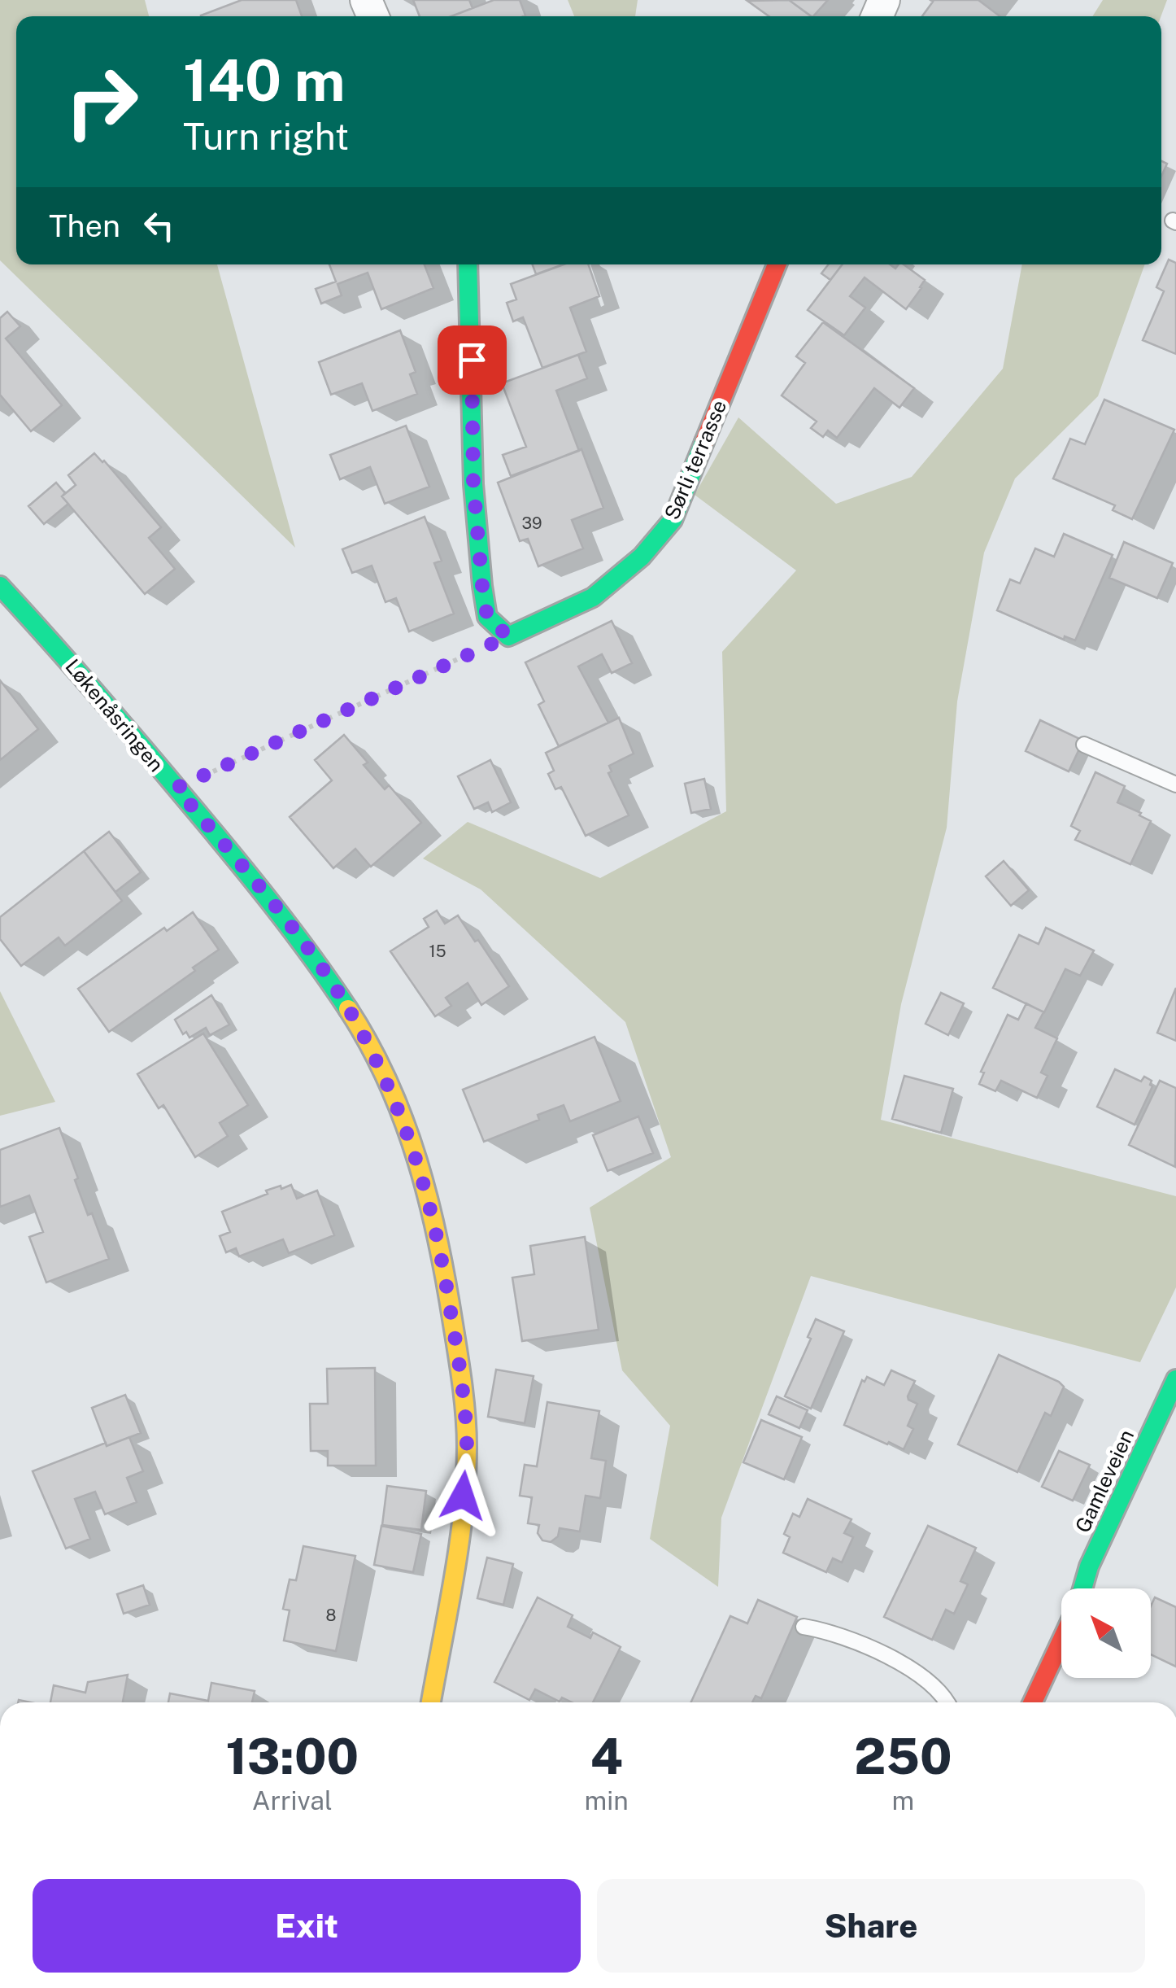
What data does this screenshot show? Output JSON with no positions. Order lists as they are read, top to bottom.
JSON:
{
  "streets": {
    "street": ["Sørli terrasse", "Løkenåsringen", "Gamleveien"]
  },
  "house_numbers": ["39", "15", "8"],
  "north": "top left",
  "page": {
    "turn": ["140 m", "Turn right"],
    "then": "Then",
    "eta": [
      "13:00",
      "Arrival",
      "4",
      "min",
      "250",
      "m"
    ],
    "buttons": ["Exit", "Share"]
  }
}
